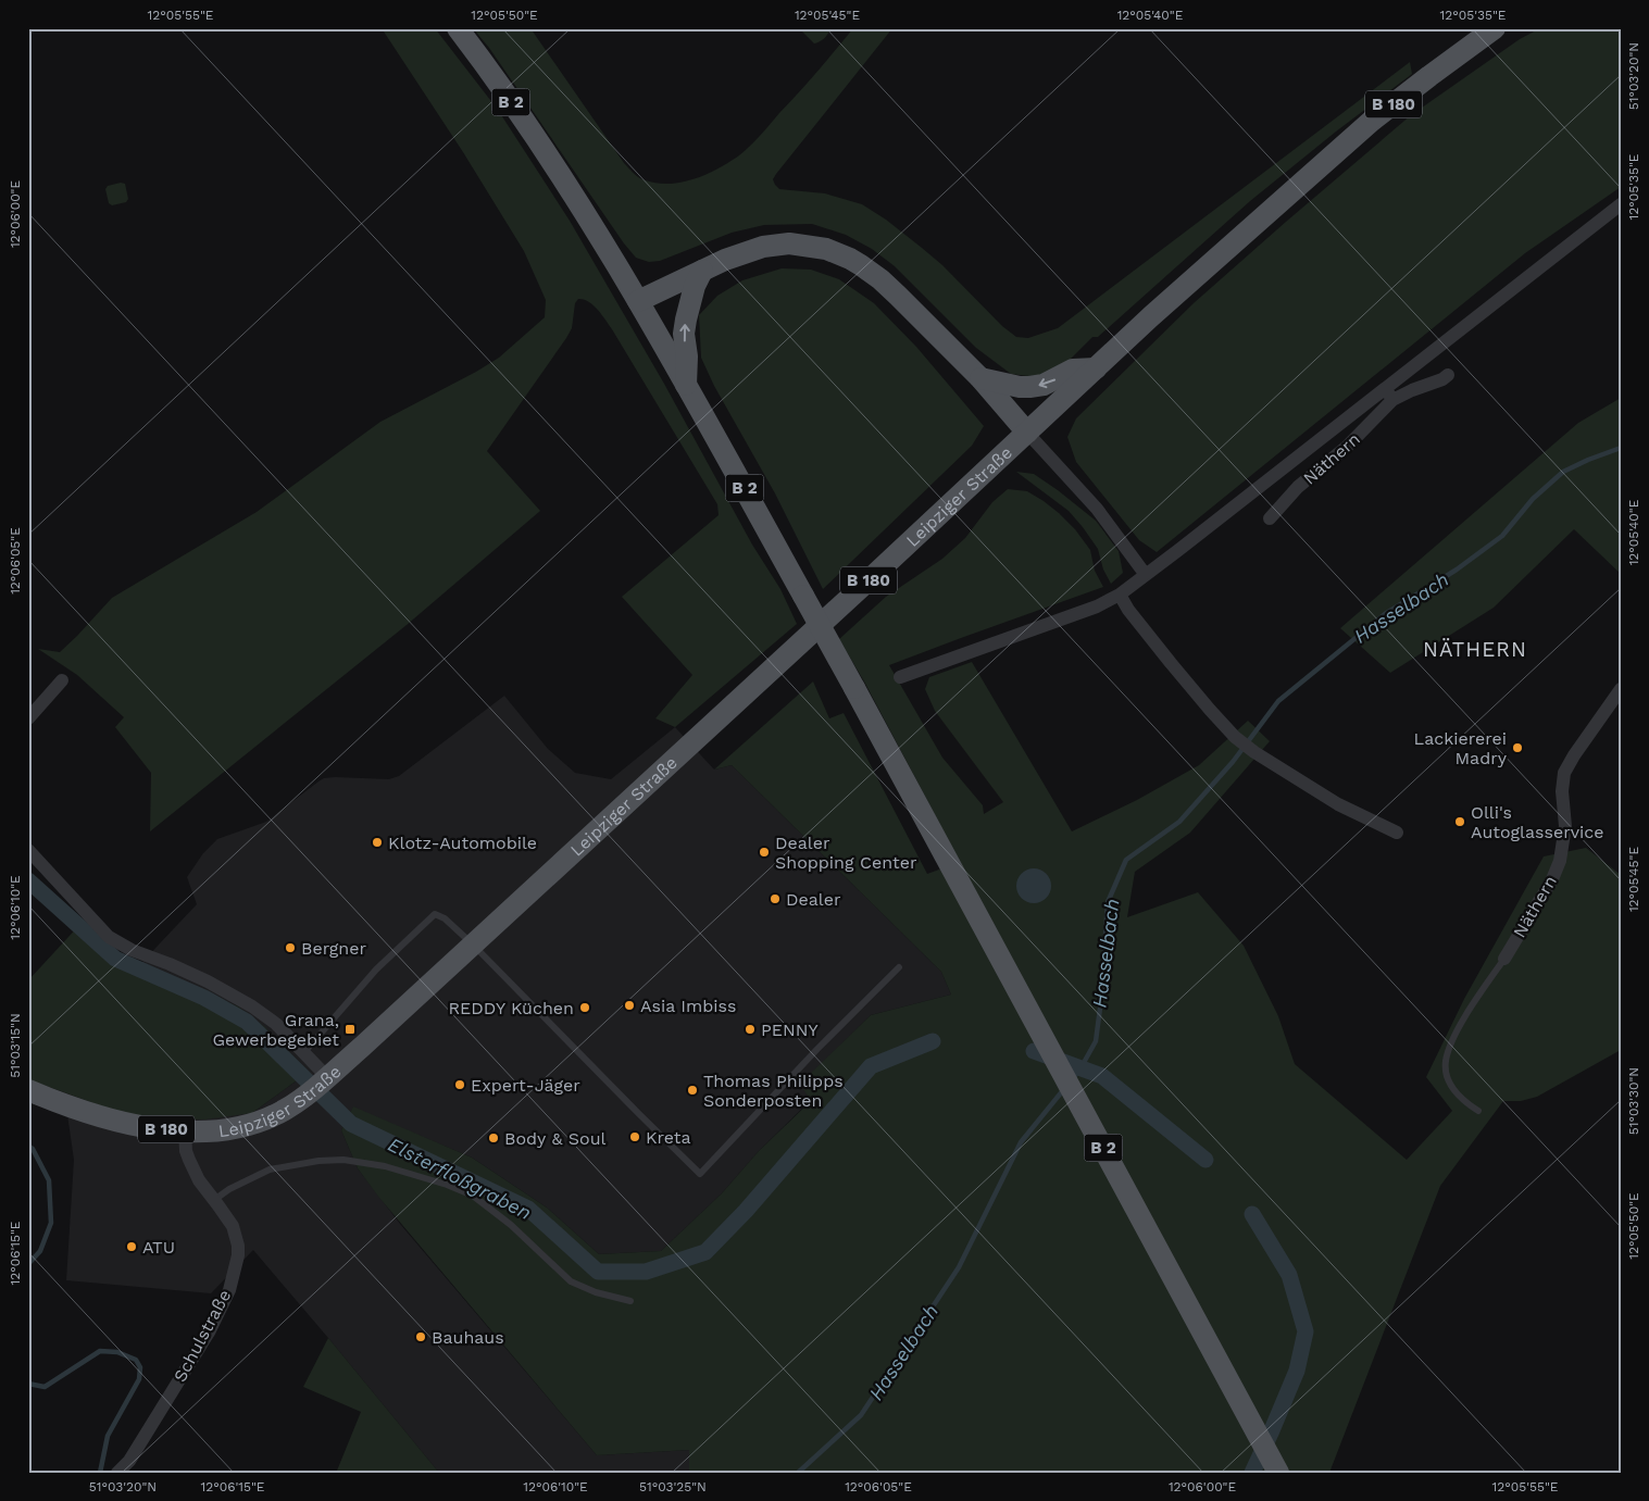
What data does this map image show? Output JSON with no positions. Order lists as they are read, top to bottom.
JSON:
{
  "streets": {
    "main road": ["B 2", "B 180", "Leipziger Straße"],
    "street": ["Näthern", "Schulstraße"]
  },
  "crossings": [
    ["Leipziger Straße", "Schulstraße"]
  ],
  "districts": ["NÄTHERN"],
  "water": ["Hasselbach", "Elsterfloßgraben"],
  "places": {
    "other": [
      "Lackiererei Madry",
      "Olli's Autoglasservice",
      "Klotz-Automobile",
      "Dealer Shopping Center",
      "Dealer",
      "Bergner",
      "Asia Imbiss",
      "REDDY Küchen",
      "PENNY",
      "Expert-Jäger",
      "Thomas Philipps Sonderposten",
      "Kreta",
      "Body & Soul",
      "ATU",
      "Bauhaus"
    ],
    "transit": ["Grana, Gewerbegebiet"]
  },
  "coordinates": [
    "12°05'55\"E",
    "12°05'50\"E",
    "12°05'45\"E",
    "12°05'40\"E",
    "12°05'35\"E",
    "51°03'20\"N",
    "12°06'00\"E",
    "12°06'05\"E",
    "12°06'10\"E",
    "51°03'15\"N",
    "51°03'30\"N",
    "12°06'15\"E",
    "51°03'25\"N"
  ]
}
